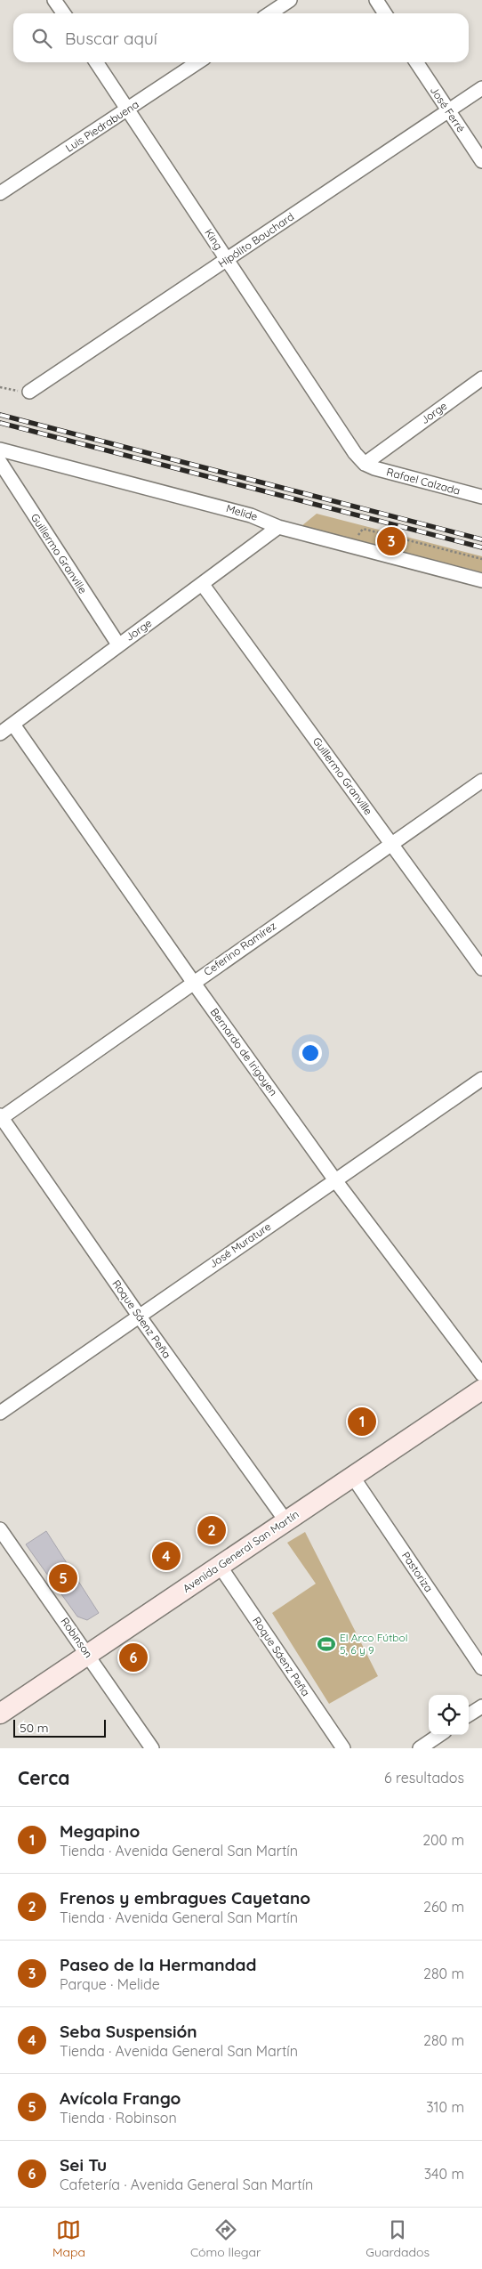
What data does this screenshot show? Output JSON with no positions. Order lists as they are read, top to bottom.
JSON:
{
  "streets": {
    "main road": ["Avenida General San Martín"],
    "street": [
      "José Ferré",
      "Luis Piedrabuena",
      "King",
      "Hipólito Bouchard",
      "Jorge",
      "Rafael Calzada",
      "Melide",
      "Guillermo Granville",
      "Ceferino Ramírez",
      "Bernardo de Irigoyen",
      "José Murature",
      "Roque Sáenz Peña",
      "Pastoriza",
      "Robinson"
    ]
  },
  "crossings": [
    ["José Ferré", "Hipólito Bouchard"],
    ["Luis Piedrabuena", "King"],
    ["King", "Hipólito Bouchard"],
    ["King", "Jorge"],
    ["King", "Rafael Calzada"],
    ["Jorge", "Rafael Calzada"],
    ["Jorge", "Melide"],
    ["Jorge", "Guillermo Granville"],
    ["Jorge", "Bernardo de Irigoyen"],
    ["Guillermo Granville", "Ceferino Ramírez"],
    ["Ceferino Ramírez", "Bernardo de Irigoyen"],
    ["Ceferino Ramírez", "Roque Sáenz Peña"],
    ["Bernardo de Irigoyen", "José Murature"],
    ["José Murature", "Roque Sáenz Peña"],
    ["Roque Sáenz Peña", "Avenida General San Martín"],
    ["Avenida General San Martín", "Pastoriza"],
    ["Avenida General San Martín", "Robinson"]
  ],
  "places": {
    "sports": ["El Arco Fútbol 5, 6 y 9"]
  },
  "scale_bar": "50 m",
  "page": {
    "search": "Buscar aquí",
    "pins": [
      "3",
      "1",
      "2",
      "4",
      "5",
      "6"
    ],
    "scale": "50 m",
    "heading": ["Cerca", "6 resultados"],
    "list": [
      {
        "mark": "1",
        "name": "Megapino",
        "note": "Tienda · Avenida General San Martín",
        "value": "200 m"
      },
      {
        "mark": "2",
        "name": "Frenos y embragues Cayetano",
        "note": "Tienda · Avenida General San Martín",
        "value": "260 m"
      },
      {
        "mark": "3",
        "name": "Paseo de la Hermandad",
        "note": "Parque · Melide",
        "value": "280 m"
      },
      {
        "mark": "4",
        "name": "Seba Suspensión",
        "note": "Tienda · Avenida General San Martín",
        "value": "280 m"
      },
      {
        "mark": "5",
        "name": "Avícola Frango",
        "note": "Tienda · Robinson",
        "value": "310 m"
      },
      {
        "mark": "6",
        "name": "Sei Tu",
        "note": "Cafetería · Avenida General San Martín",
        "value": "340 m"
      }
    ],
    "nav": ["Mapa", "Cómo llegar", "Guardados"]
  }
}
